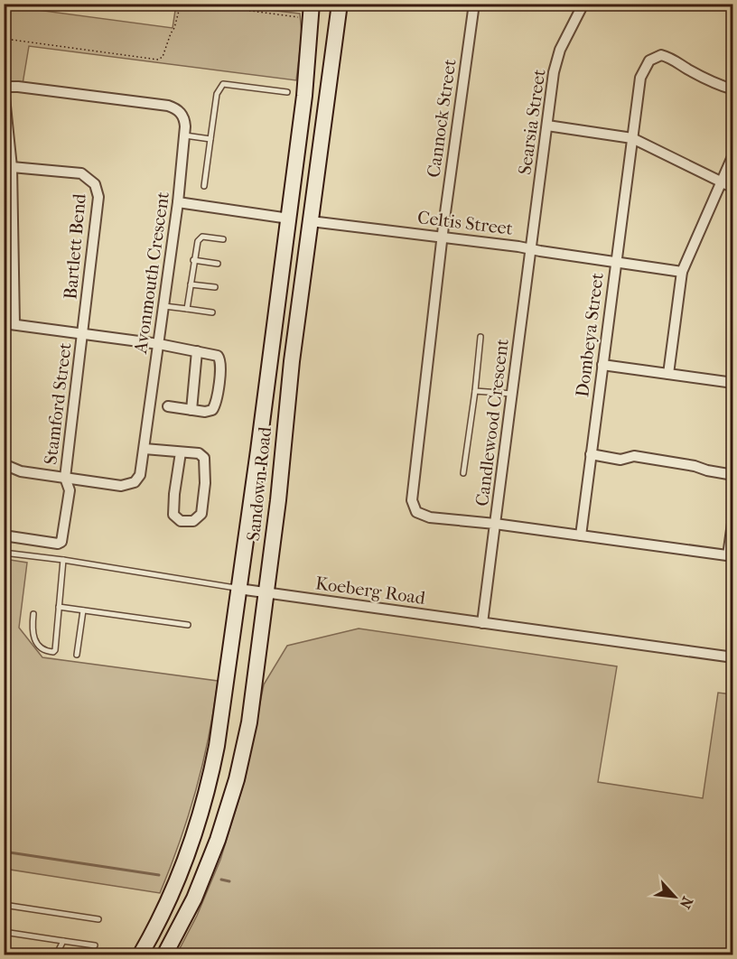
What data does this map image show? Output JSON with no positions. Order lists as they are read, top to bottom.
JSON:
{
  "streets": {
    "main road": ["Sandown Road"],
    "street": [
      "Cannock Street",
      "Searsia Street",
      "Celtis Street",
      "Bartlett Bend",
      "Avonmouth Crescent",
      "Dombeya Street",
      "Stamford Street",
      "Candlewood Crescent",
      "Koeberg Road"
    ]
  },
  "crossings": [
    ["Cannock Street", "Celtis Street"],
    ["Cannock Street", "Candlewood Crescent"],
    ["Searsia Street", "Celtis Street"],
    ["Searsia Street", "Candlewood Crescent"],
    ["Celtis Street", "Dombeya Street"],
    ["Celtis Street", "Candlewood Crescent"],
    ["Celtis Street", "Sandown Road"],
    ["Bartlett Bend", "Stamford Street"],
    ["Avonmouth Crescent", "Stamford Street"],
    ["Dombeya Street", "Candlewood Crescent"],
    ["Sandown Road", "Koeberg Road"]
  ],
  "north": "bottom right"
}
